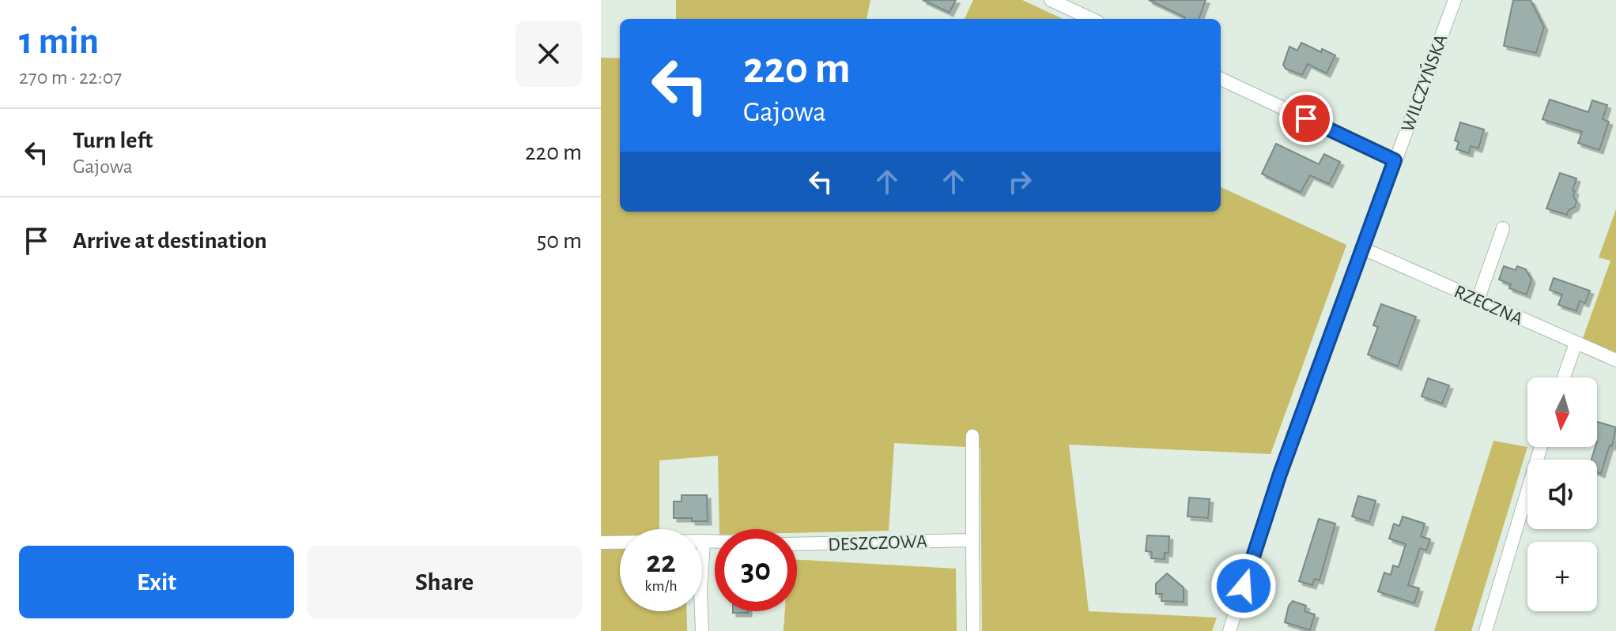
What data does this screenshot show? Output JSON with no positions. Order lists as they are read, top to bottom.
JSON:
{
  "streets": {
    "street": ["WILCZYŃSKA", "RZECZNA", "DESZCZOWA"]
  },
  "crossings": [
    ["WILCZYŃSKA", "RZECZNA"]
  ],
  "north": "bottom",
  "page": {
    "heading": ["1 min", "270 m · 22:07"],
    "turn": ["220 m", "Gajowa"],
    "list": [
      {
        "name": "Turn left",
        "note": "Gajowa",
        "value": "220 m"
      },
      {
        "name": "Arrive at destination",
        "value": "50 m"
      }
    ],
    "map_buttons": "+",
    "speed": "22 km/h",
    "limit": "30",
    "buttons": ["Exit", "Share"]
  }
}
